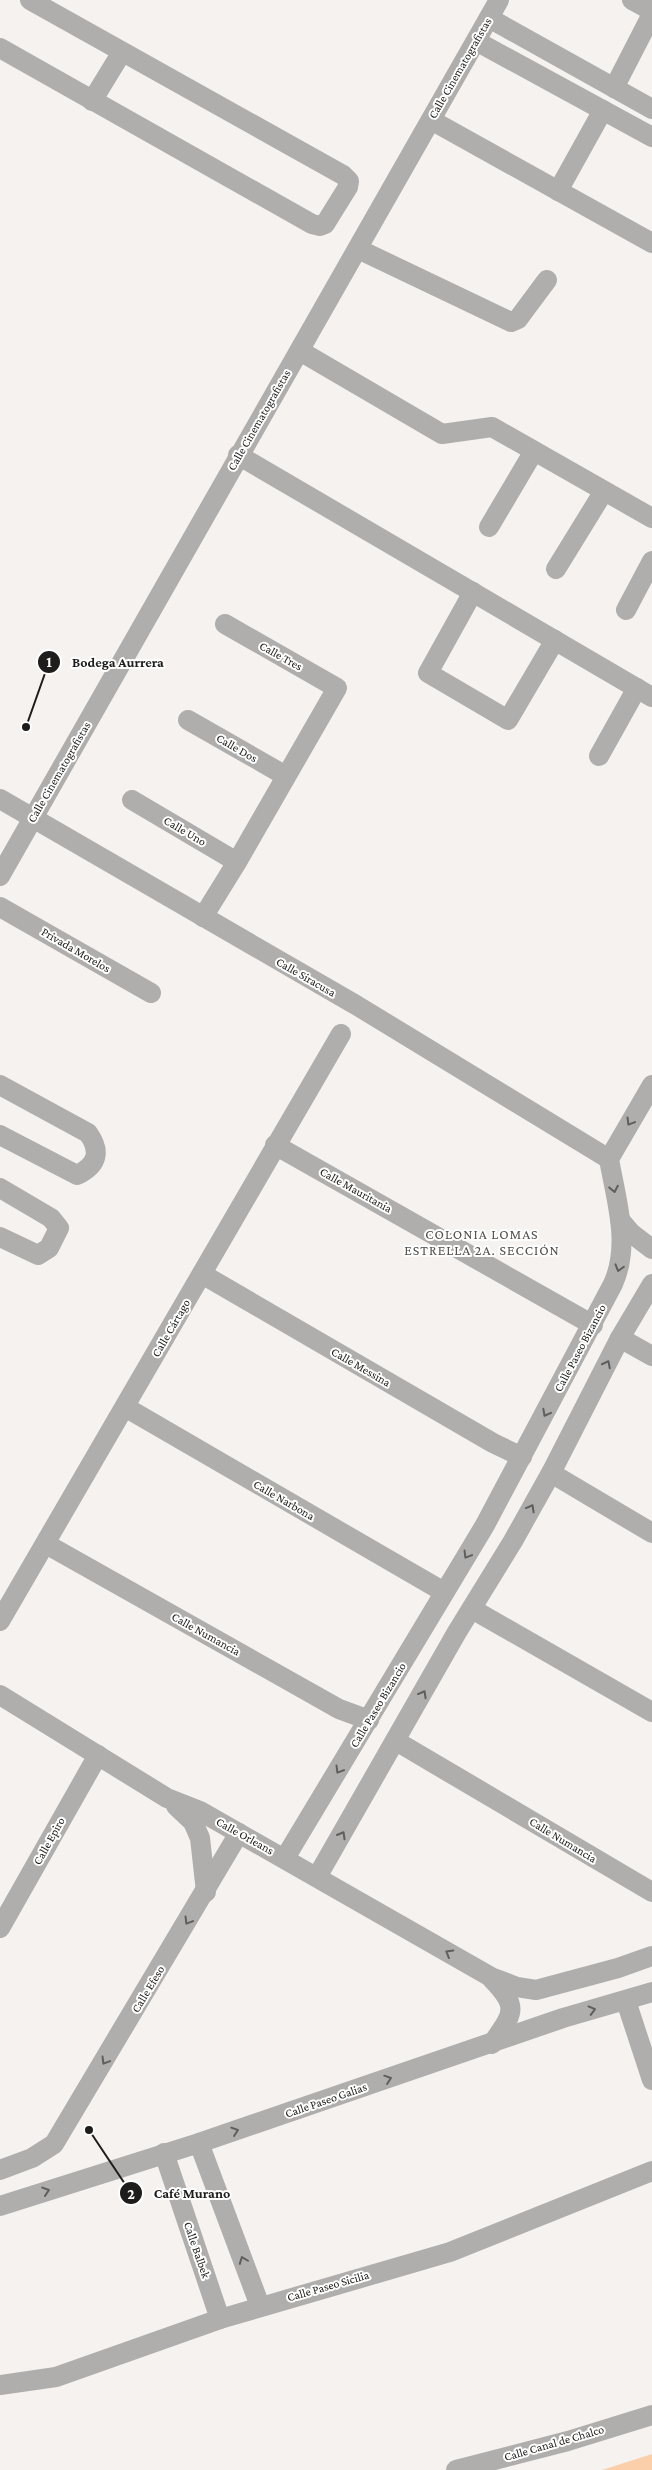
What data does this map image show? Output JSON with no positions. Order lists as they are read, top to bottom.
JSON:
{
  "streets": {
    "street": [
      "Calle Cinematografistas",
      "Calle Tres",
      "Calle Dos",
      "Calle Uno",
      "Privada Morelos",
      "Calle Siracusa",
      "Calle Mauritania",
      "Calle Cártago",
      "Calle Paseo Bizancio",
      "Calle Messina",
      "Calle Narbona",
      "Calle Numancia",
      "Calle Orleans",
      "Calle Epiro",
      "Calle Efeso",
      "Calle Paseo Galias",
      "Calle Balbek",
      "Calle Paseo Sicilia",
      "Calle Canal de Chalco"
    ]
  },
  "crossings": [
    ["Calle Cinematografistas", "Calle Siracusa"],
    ["Calle Tres", "Calle Dos"],
    ["Calle Siracusa", "Calle Paseo Bizancio"],
    ["Calle Mauritania", "Calle Cártago"],
    ["Calle Mauritania", "Calle Paseo Bizancio"],
    ["Calle Cártago", "Calle Messina"],
    ["Calle Cártago", "Calle Narbona"],
    ["Calle Cártago", "Calle Numancia"],
    ["Calle Paseo Bizancio", "Calle Messina"],
    ["Calle Paseo Bizancio", "Calle Narbona"],
    ["Calle Paseo Bizancio", "Calle Numancia"],
    ["Calle Paseo Bizancio", "Calle Orleans"],
    ["Calle Orleans", "Calle Epiro"],
    ["Calle Orleans", "Calle Efeso"],
    ["Calle Paseo Galias", "Calle Balbek"],
    ["Calle Balbek", "Calle Paseo Sicilia"]
  ],
  "one_way": ["Calle Orleans", "Calle Efeso", "Calle Paseo Galias"],
  "districts": ["COLONIA LOMAS ESTRELLA 2A. SECCIÓN"],
  "places": ["Bodega Aurrera", "Café Murano"]
}
